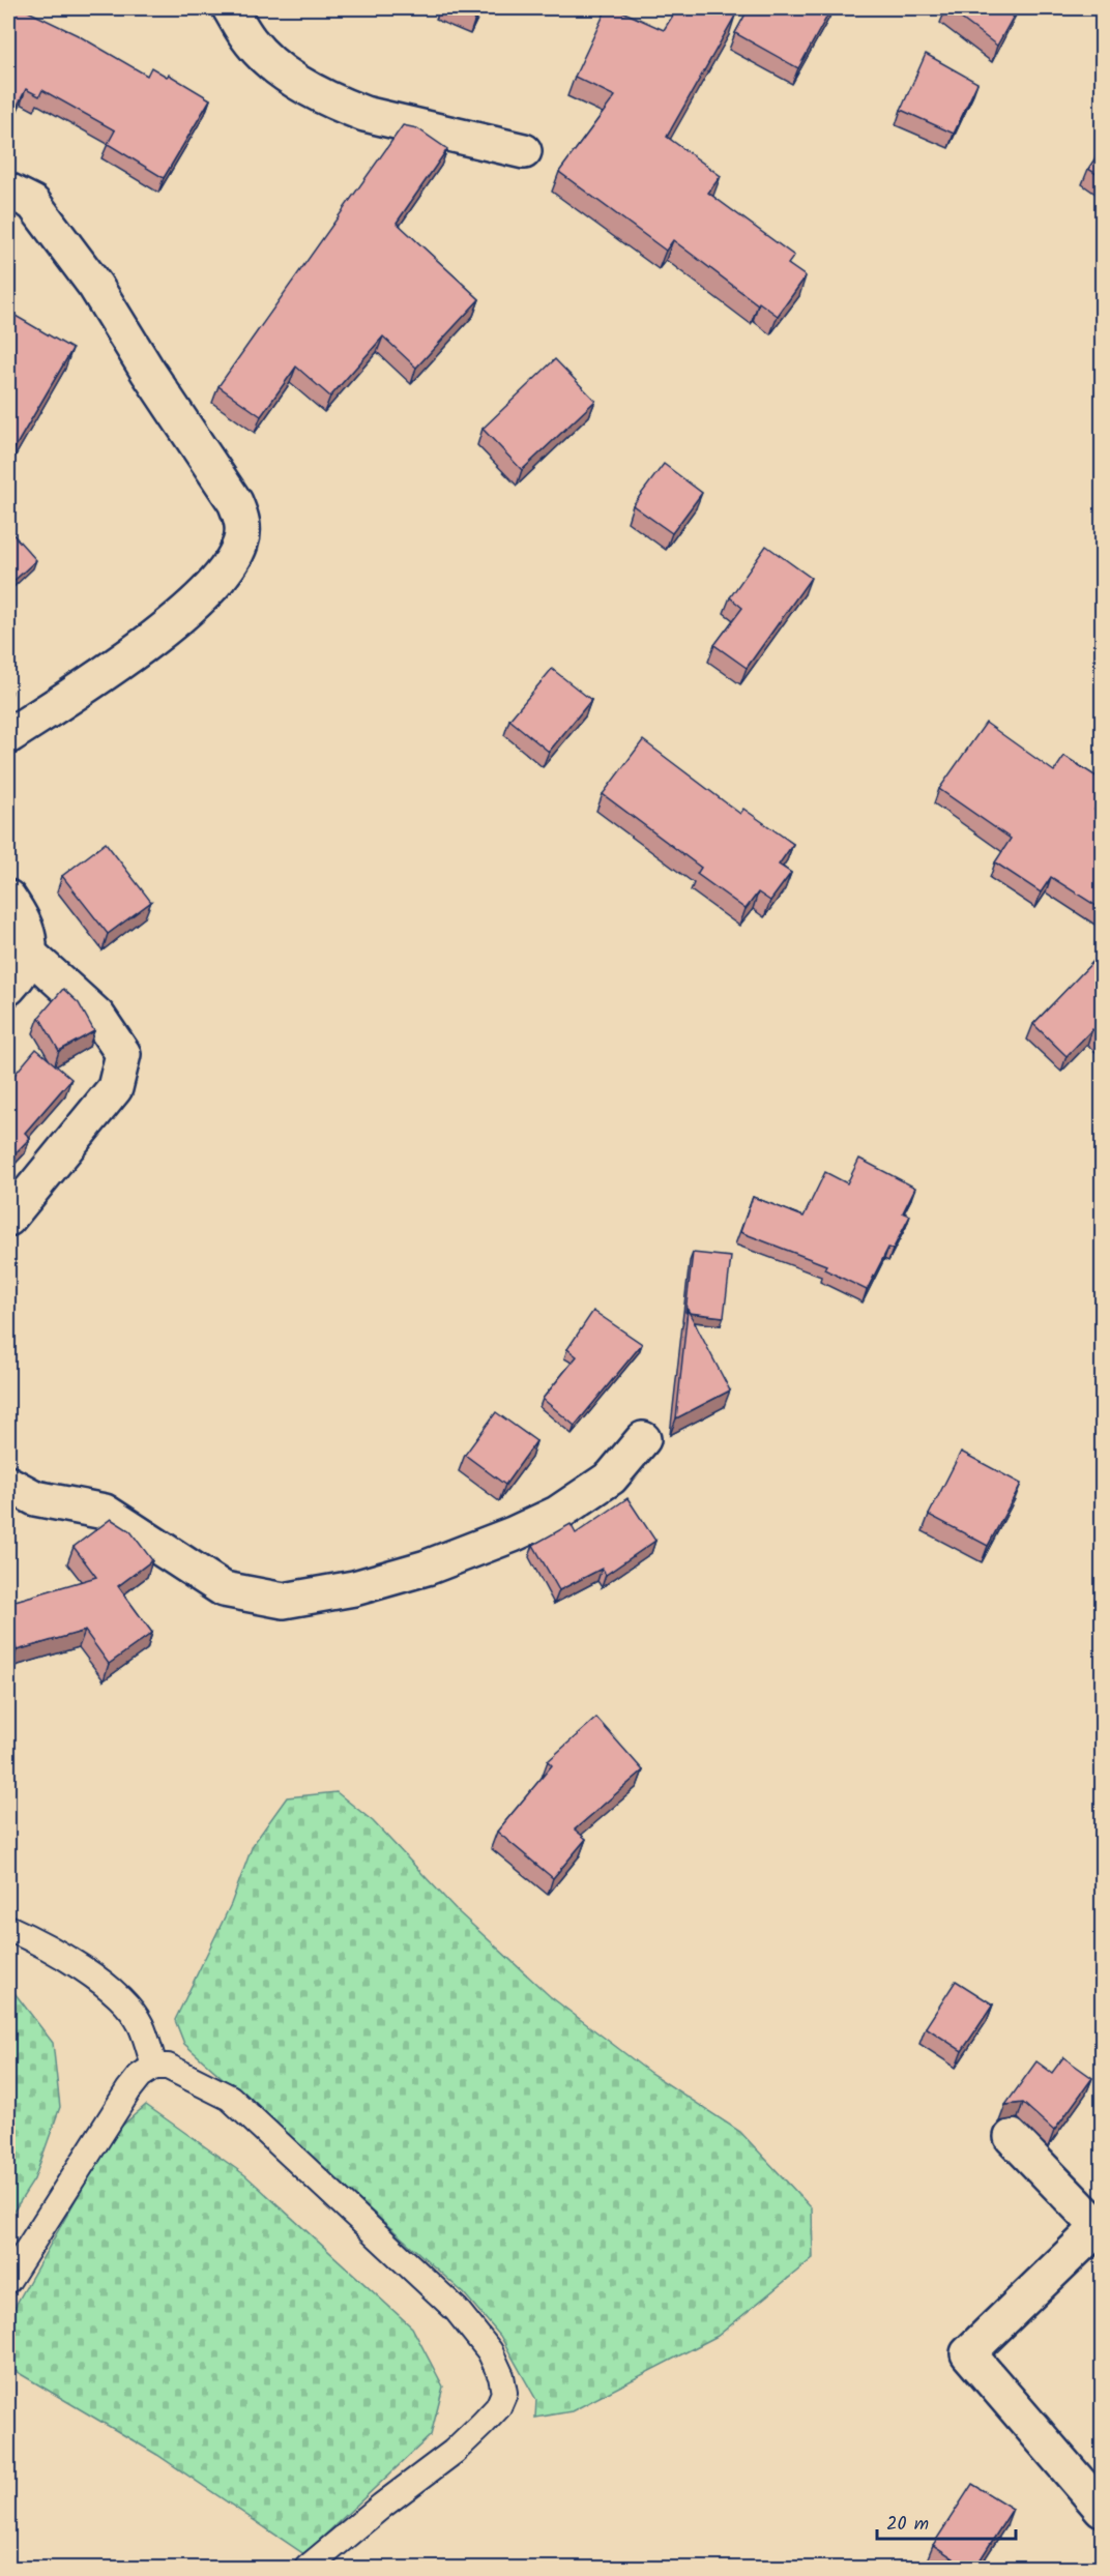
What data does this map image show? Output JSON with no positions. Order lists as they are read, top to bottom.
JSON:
{
  "scale_bar": "20 m"
}
